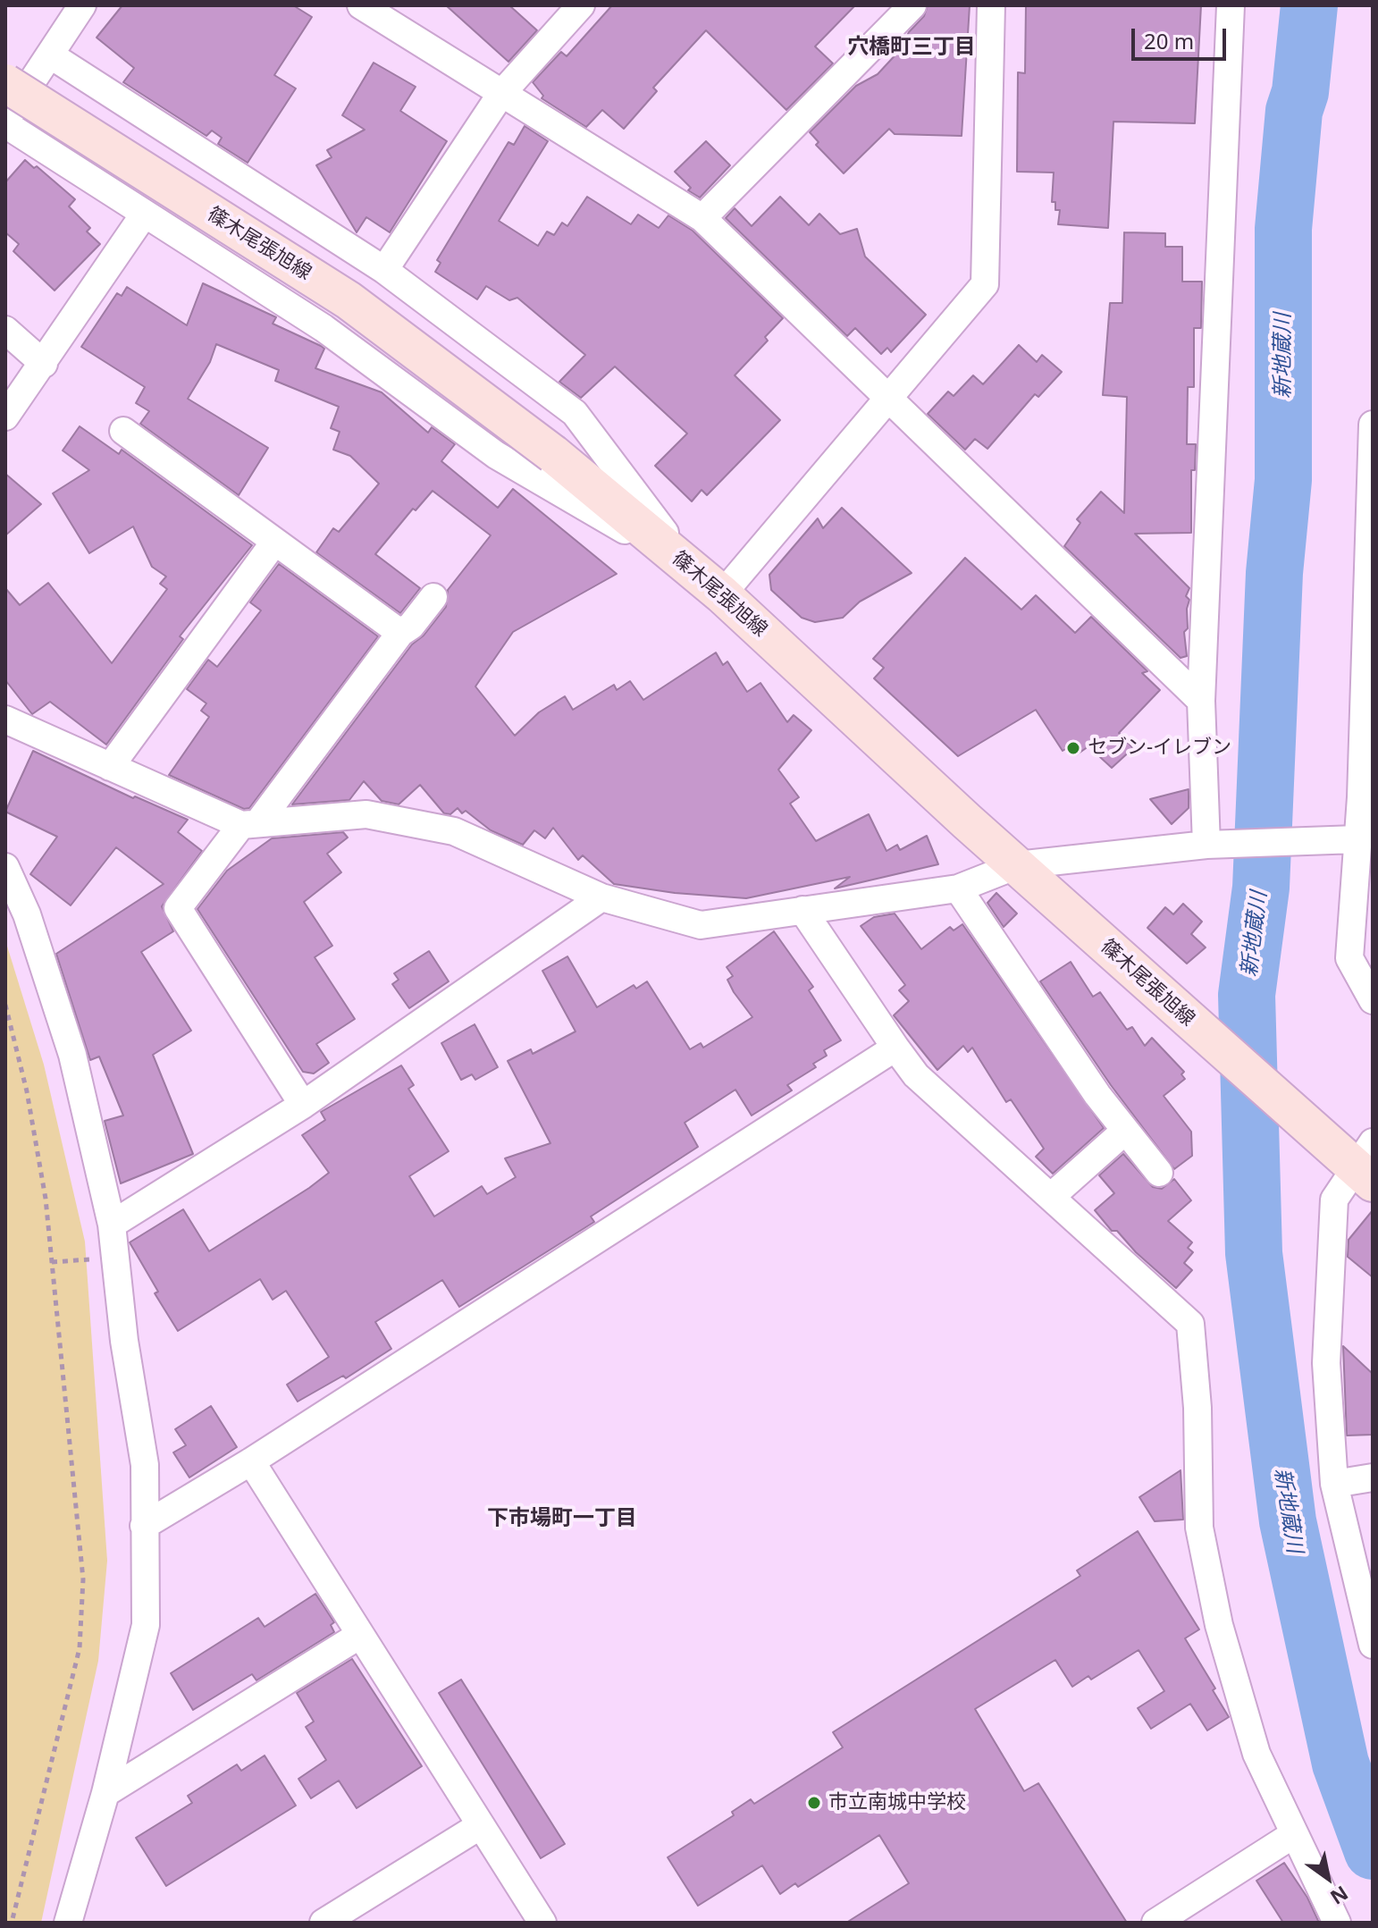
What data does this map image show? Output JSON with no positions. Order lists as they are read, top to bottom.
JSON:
{
  "streets": {
    "main road": ["篠木尾張旭線"]
  },
  "districts": ["穴橋町三丁目", "下市場町一丁目"],
  "water": ["新地蔵川"],
  "places": ["セブン-イレブン", "市立南城中学校"],
  "scale_bar": "20 m",
  "north": "bottom right"
}
